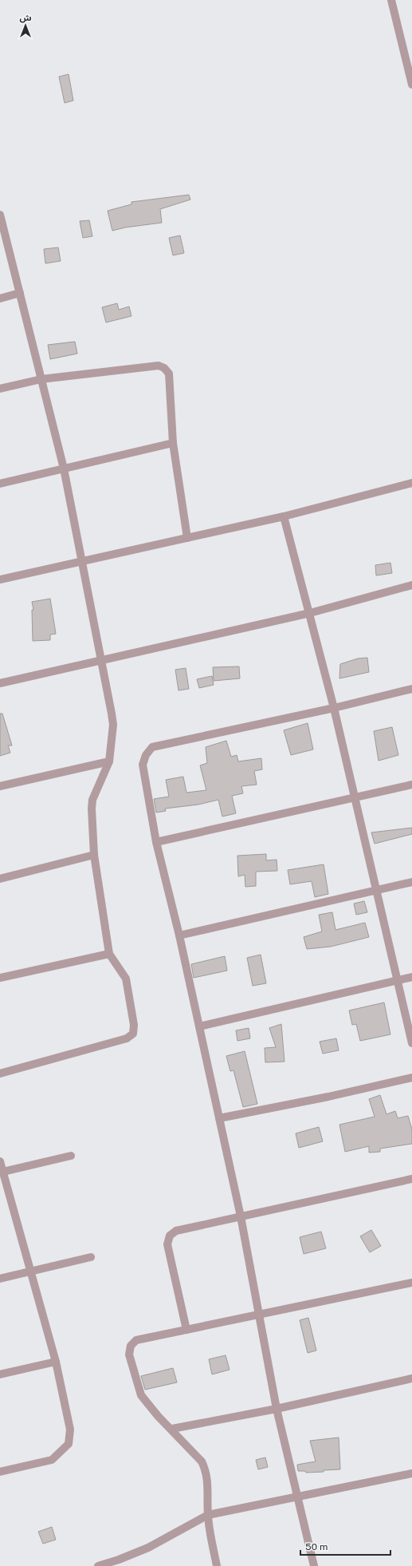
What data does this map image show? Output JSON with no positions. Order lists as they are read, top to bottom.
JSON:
{
  "scale_bar": "50 m",
  "north": "top"
}
